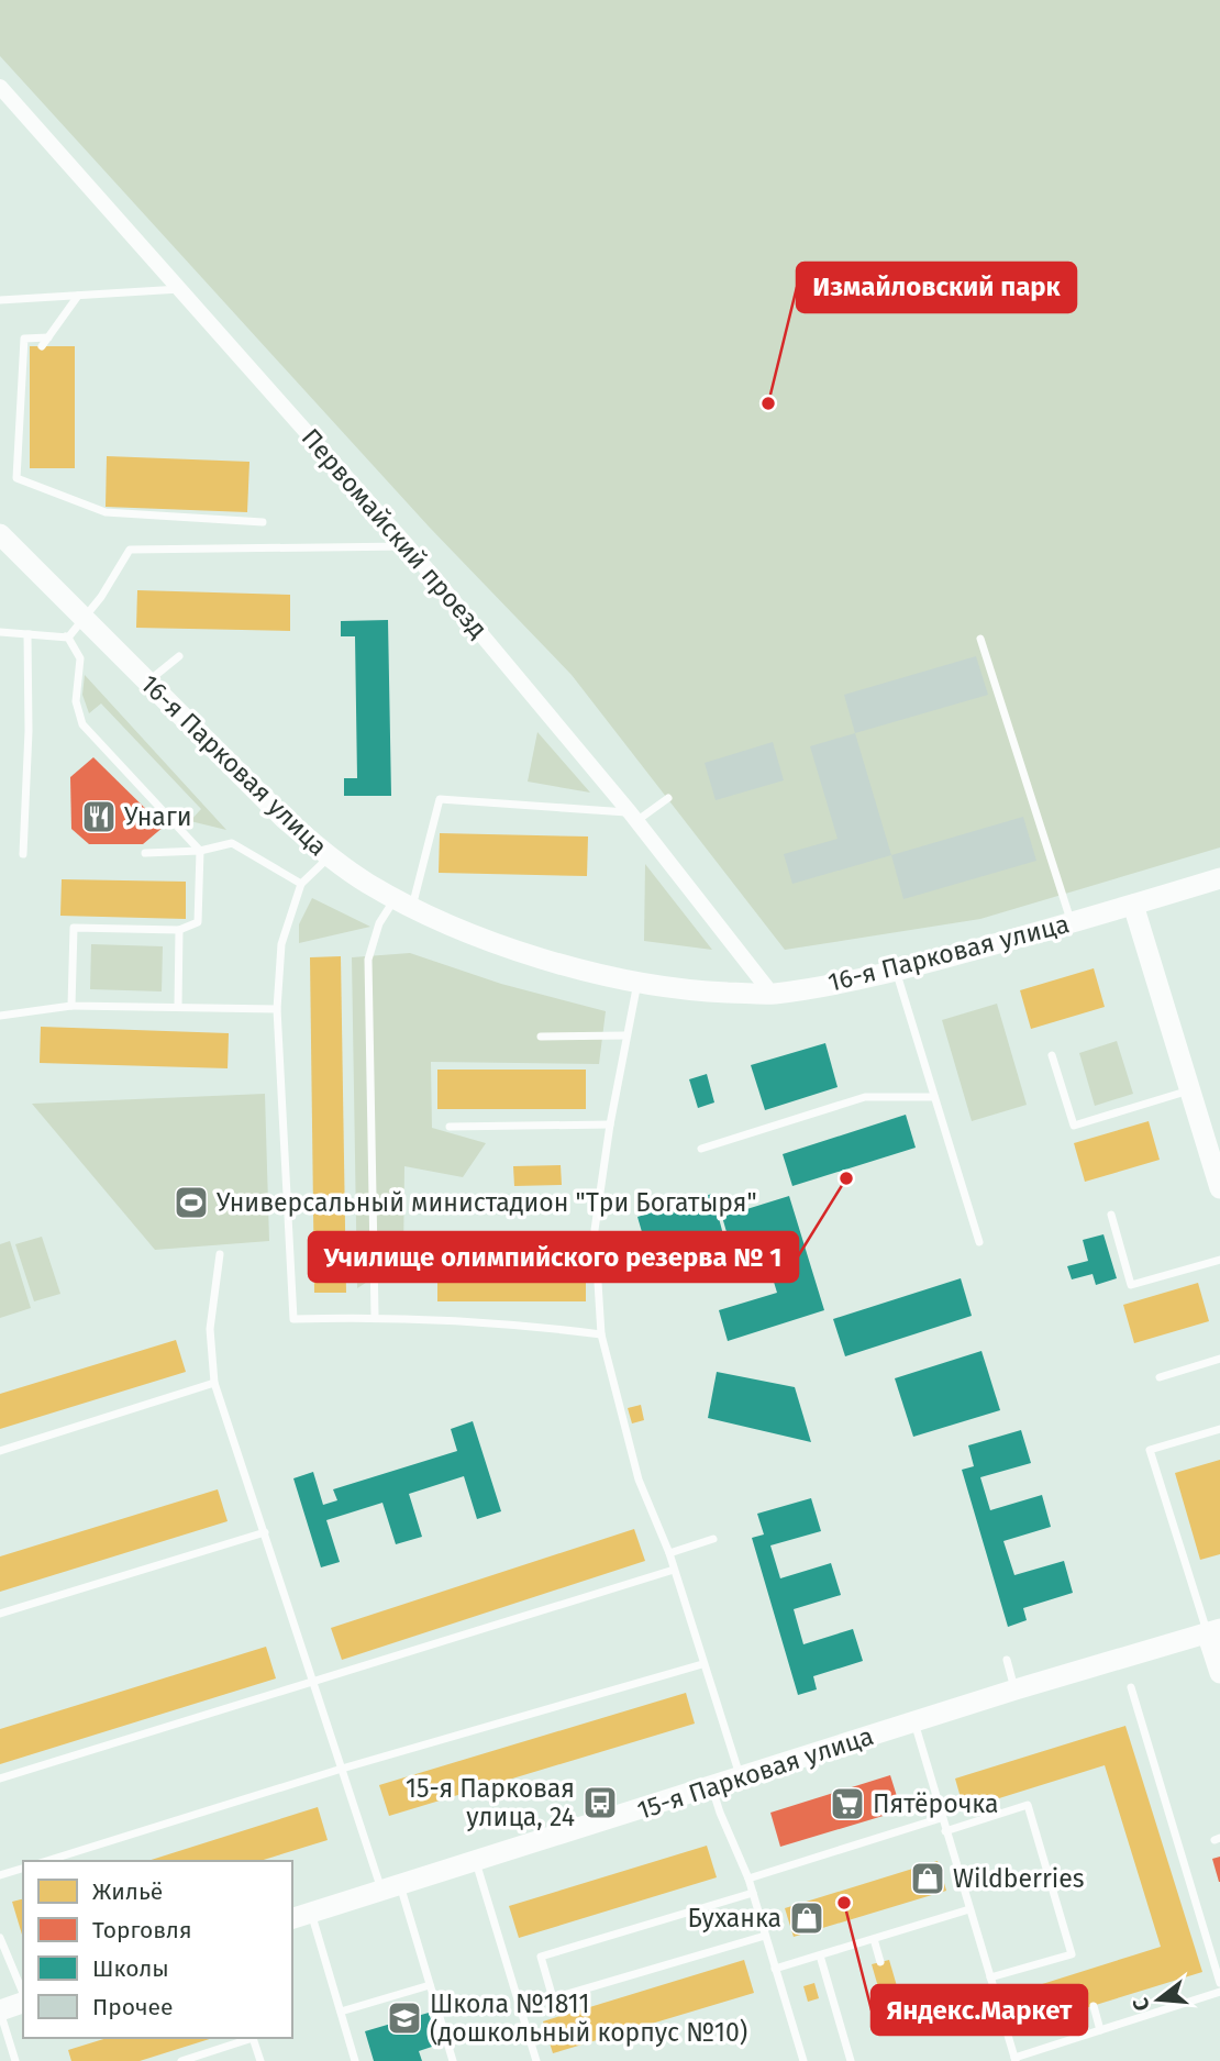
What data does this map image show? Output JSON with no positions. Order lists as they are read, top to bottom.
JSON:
{
  "streets": {
    "main road": ["16-я Парковая улица", "15-я Парковая улица"],
    "street": ["Первомайский проезд"]
  },
  "crossings": [
    ["Первомайский проезд", "16-я Парковая улица"]
  ],
  "places": {
    "other": ["Измайловский парк", "Училище олимпийского резерва № 1", "Яндекс.Маркет"],
    "restaurant": ["Унаги"],
    "sports": ["Универсальный министадион \"Три Богатыря\""],
    "bus stop": ["15-я Парковая улица, 24"],
    "supermarket": ["Пятёрочка"],
    "shop": ["Wildberries", "Буханка"],
    "school or university": ["Школа №1811 (дошкольный корпус №10)"]
  },
  "legend": [
    "Жильё",
    "Торговля",
    "Школы",
    "Прочее"
  ],
  "north": "left"
}
